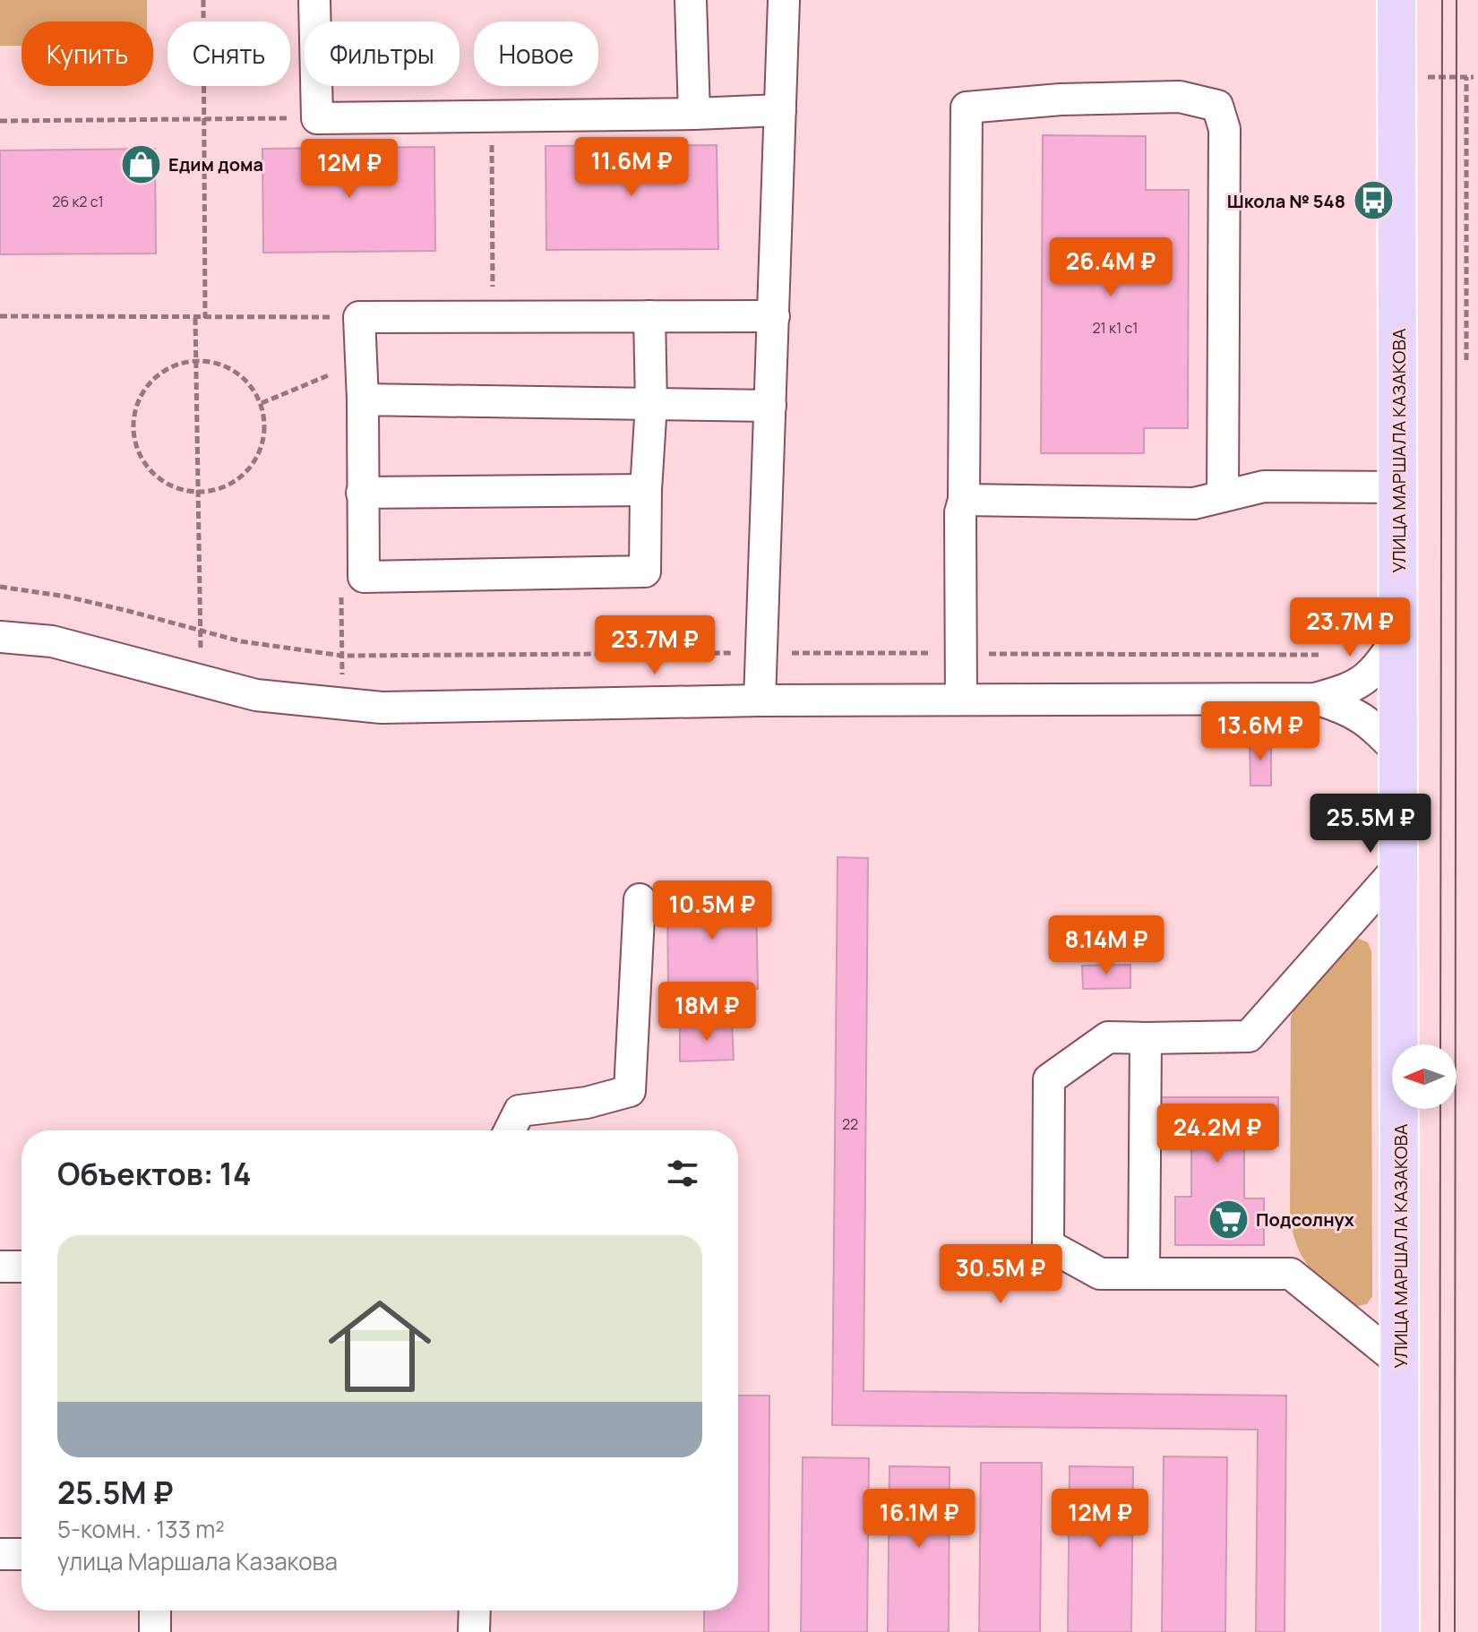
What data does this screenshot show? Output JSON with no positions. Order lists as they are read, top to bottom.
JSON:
{
  "streets": {
    "main road": ["УЛИЦА МАРШАЛА КАЗАКОВА"]
  },
  "places": {
    "shop": ["Едим дома"],
    "bus stop": ["Школа № 548"],
    "supermarket": ["Подсолнух"]
  },
  "house_numbers": ["26 к2 с1", "21 к1 с1", "22"],
  "north": "left",
  "page": {
    "chip": [
      "Купить",
      "Снять",
      "Фильтры",
      "Новое"
    ],
    "price": [
      "11.6M ₽",
      "12M ₽",
      "26.4M ₽",
      "23.7M ₽",
      "23.7M ₽",
      "13.6M ₽",
      "25.5M ₽",
      "10.5M ₽",
      "8.14M ₽",
      "18M ₽",
      "24.2M ₽",
      "30.5M ₽",
      "16.1M ₽",
      "12M ₽"
    ],
    "heading": "Объектов: 14",
    "list": [
      {
        "name": "25.5M ₽",
        "note": "5-комн. · 133 m² · улица Маршала Казакова"
      }
    ]
  }
}
